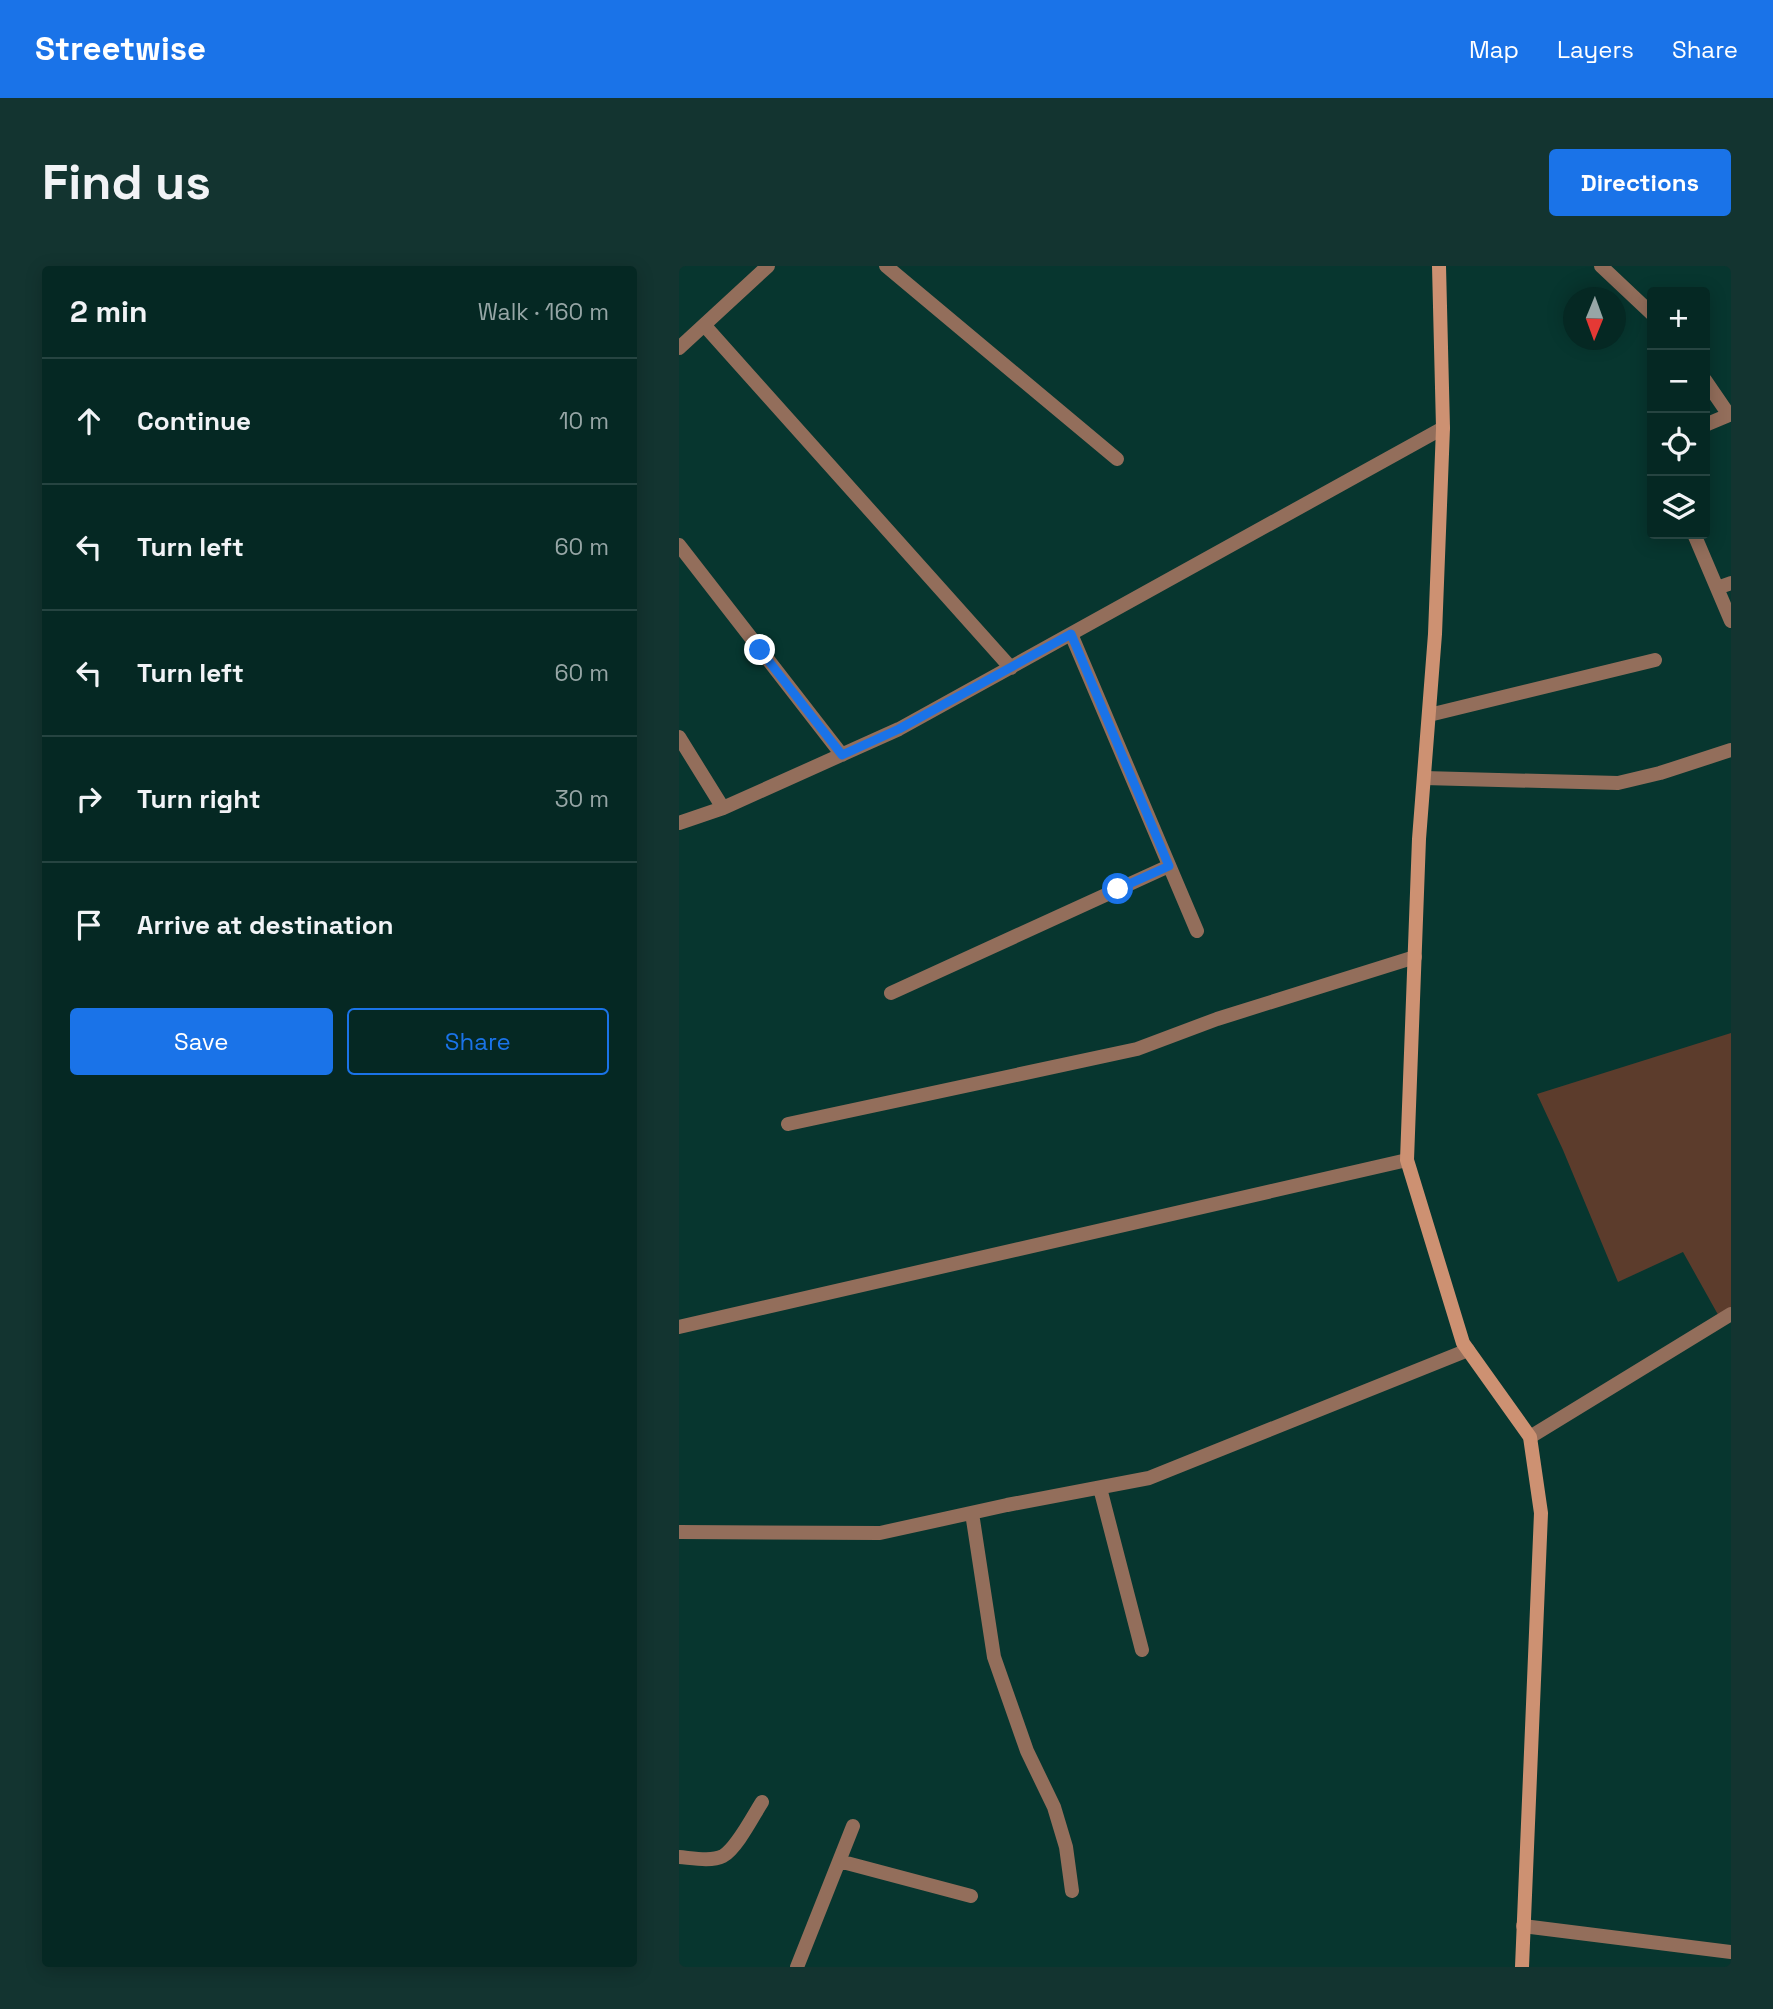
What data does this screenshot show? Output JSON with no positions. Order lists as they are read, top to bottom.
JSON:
{
  "north": "bottom",
  "page": {
    "header": "Streetwise",
    "nav": ["Map", "Layers", "Share"],
    "buttons": [
      "Directions",
      ["Save", "Share"]
    ],
    "title": "Find us",
    "heading": ["2 min", "Walk · 160 m"],
    "map_buttons": ["+", "−"],
    "list": [
      ["Continue", "10 m"],
      ["Turn left", "60 m"],
      ["Turn left", "60 m"],
      ["Turn right", "30 m"],
      "Arrive at destination"
    ]
  }
}
